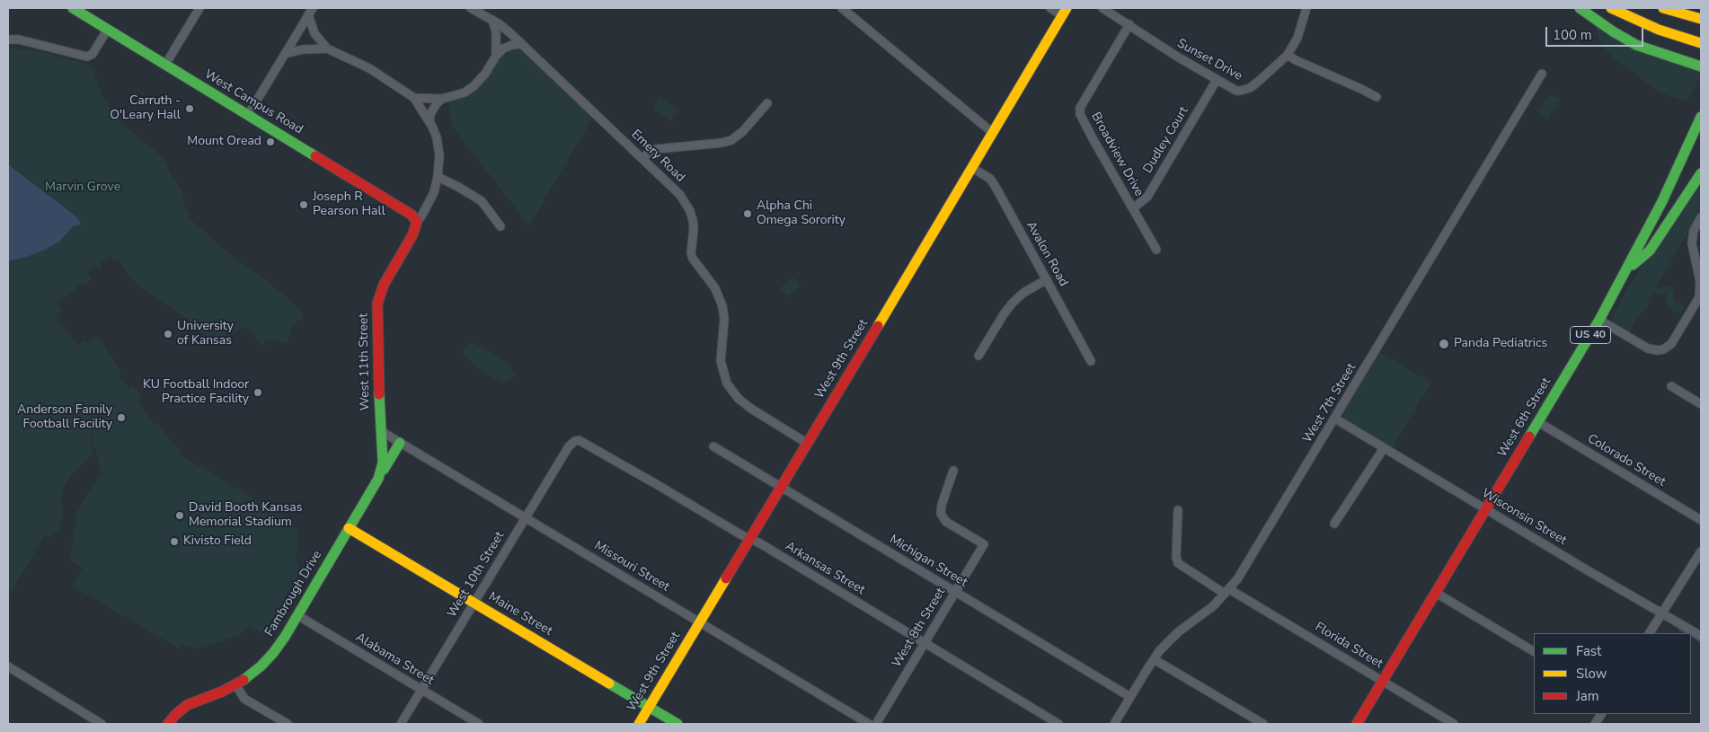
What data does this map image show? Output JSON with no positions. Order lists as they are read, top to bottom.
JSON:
{
  "streets": {
    "main road": [
      "West Campus Road",
      "US 40",
      "West 9th Street",
      "West 11th Street",
      "West 6th Street",
      "Fambrough Drive",
      "Maine Street"
    ],
    "street": [
      "Sunset Drive",
      "Dudley Court",
      "Broadview Drive",
      "Emery Road",
      "Avalon Road",
      "West 7th Street",
      "Colorado Street",
      "Wisconsin Street",
      "Michigan Street",
      "Missouri Street",
      "Arkansas Street",
      "West 10th Street",
      "West 8th Street",
      "Florida Street",
      "Alabama Street"
    ]
  },
  "crossings": [
    ["Sunset Drive", "Dudley Court"],
    ["Sunset Drive", "Broadview Drive"],
    ["West Campus Road", "West 11th Street"],
    ["Dudley Court", "Broadview Drive"],
    ["Emery Road", "West 9th Street"],
    ["Avalon Road", "West 9th Street"],
    ["West 9th Street", "Michigan Street"],
    ["West 9th Street", "Missouri Street"],
    ["West 9th Street", "Arkansas Street"],
    ["West 9th Street", "Maine Street"],
    ["West 11th Street", "Missouri Street"],
    ["West 11th Street", "Fambrough Drive"],
    ["West 7th Street", "Wisconsin Street"],
    ["West 7th Street", "Michigan Street"],
    ["West 7th Street", "Florida Street"],
    ["West 6th Street", "Colorado Street"],
    ["West 6th Street", "Wisconsin Street"],
    ["West 6th Street", "Florida Street"],
    ["Michigan Street", "West 8th Street"],
    ["Missouri Street", "West 10th Street"],
    ["Missouri Street", "Fambrough Drive"],
    ["Arkansas Street", "West 10th Street"],
    ["Arkansas Street", "West 8th Street"],
    ["West 10th Street", "Maine Street"],
    ["West 10th Street", "Alabama Street"],
    ["Fambrough Drive", "Maine Street"],
    ["Fambrough Drive", "Alabama Street"]
  ],
  "parks": ["Marvin Grove"],
  "places": [
    "Carruth - O'Leary Hall",
    "Mount Oread",
    "Joseph R Pearson Hall",
    "Alpha Chi Omega Sorority",
    "University of Kansas",
    "Panda Pediatrics",
    "KU Football Indoor Practice Facility",
    "Anderson Family Football Facility",
    "David Booth Kansas Memorial Stadium",
    "Kivisto Field"
  ],
  "legend": ["Fast", "Slow", "Jam"],
  "scale_bar": "100 m"
}
